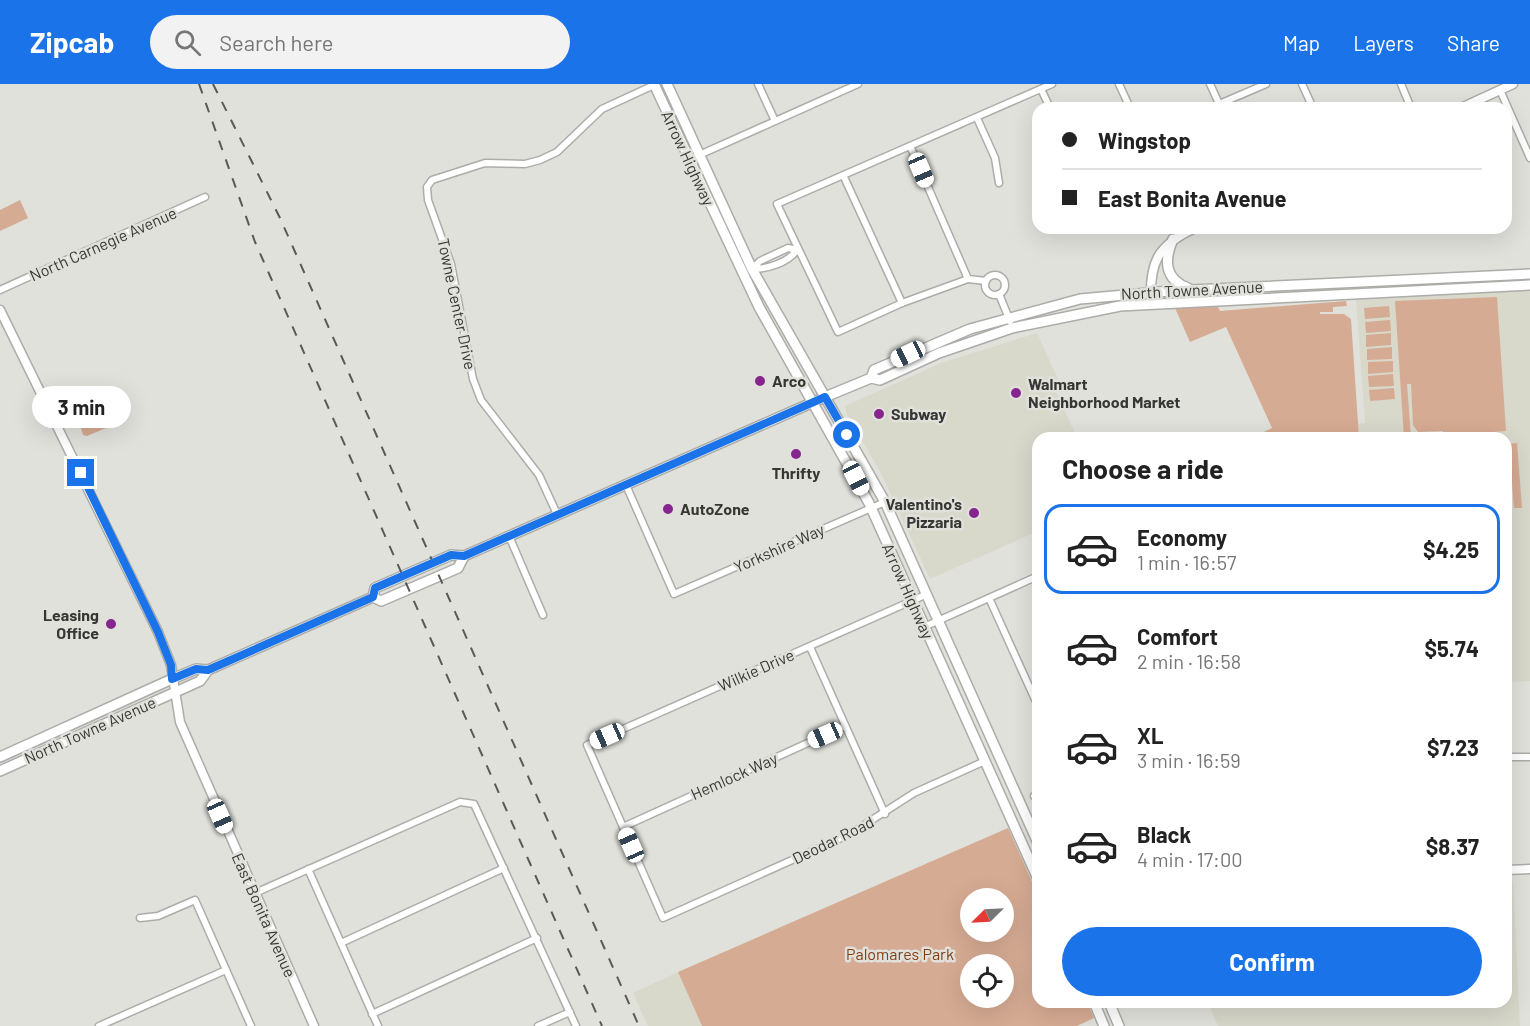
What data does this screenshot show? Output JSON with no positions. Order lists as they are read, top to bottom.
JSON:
{
  "streets": {
    "main road": [
      "Arrow Highway",
      "North Towne Avenue",
      "Deodar Road",
      "East Bonita Avenue"
    ],
    "street": [
      "North Carnegie Avenue",
      "Towne Center Drive",
      "Yorkshire Way",
      "Wilkie Drive",
      "Hemlock Way"
    ]
  },
  "crossings": [
    ["Arrow Highway", "North Towne Avenue"],
    ["Arrow Highway", "Towne Center Drive"],
    ["Arrow Highway", "Yorkshire Way"],
    ["Arrow Highway", "Wilkie Drive"],
    ["Arrow Highway", "Deodar Road"],
    ["North Towne Avenue", "Towne Center Drive"],
    ["North Towne Avenue", "Yorkshire Way"],
    ["North Towne Avenue", "East Bonita Avenue"],
    ["Wilkie Drive", "Hemlock Way"],
    ["Wilkie Drive", "Deodar Road"],
    ["Hemlock Way", "Deodar Road"]
  ],
  "parks": ["Palomares Park"],
  "places": [
    "Arco",
    "Walmart Neighborhood Market",
    "Subway",
    "Thrifty",
    "AutoZone",
    "Valentino's Pizzaria",
    "Leasing Office"
  ],
  "north": "bottom left",
  "page": {
    "header": "Zipcab",
    "search": "Search here",
    "nav": ["Map", "Layers", "Share"],
    "banner": ["Wingstop", "East Bonita Avenue"],
    "bubble": "3 min",
    "heading": "Choose a ride",
    "list": [
      {
        "name": "Economy",
        "note": "1 min · 16:57",
        "value": "$4.25"
      },
      {
        "name": "Comfort",
        "note": "2 min · 16:58",
        "value": "$5.74"
      },
      {
        "name": "XL",
        "note": "3 min · 16:59",
        "value": "$7.23"
      },
      {
        "name": "Black",
        "note": "4 min · 17:00",
        "value": "$8.37"
      }
    ],
    "buttons": "Confirm"
  }
}
